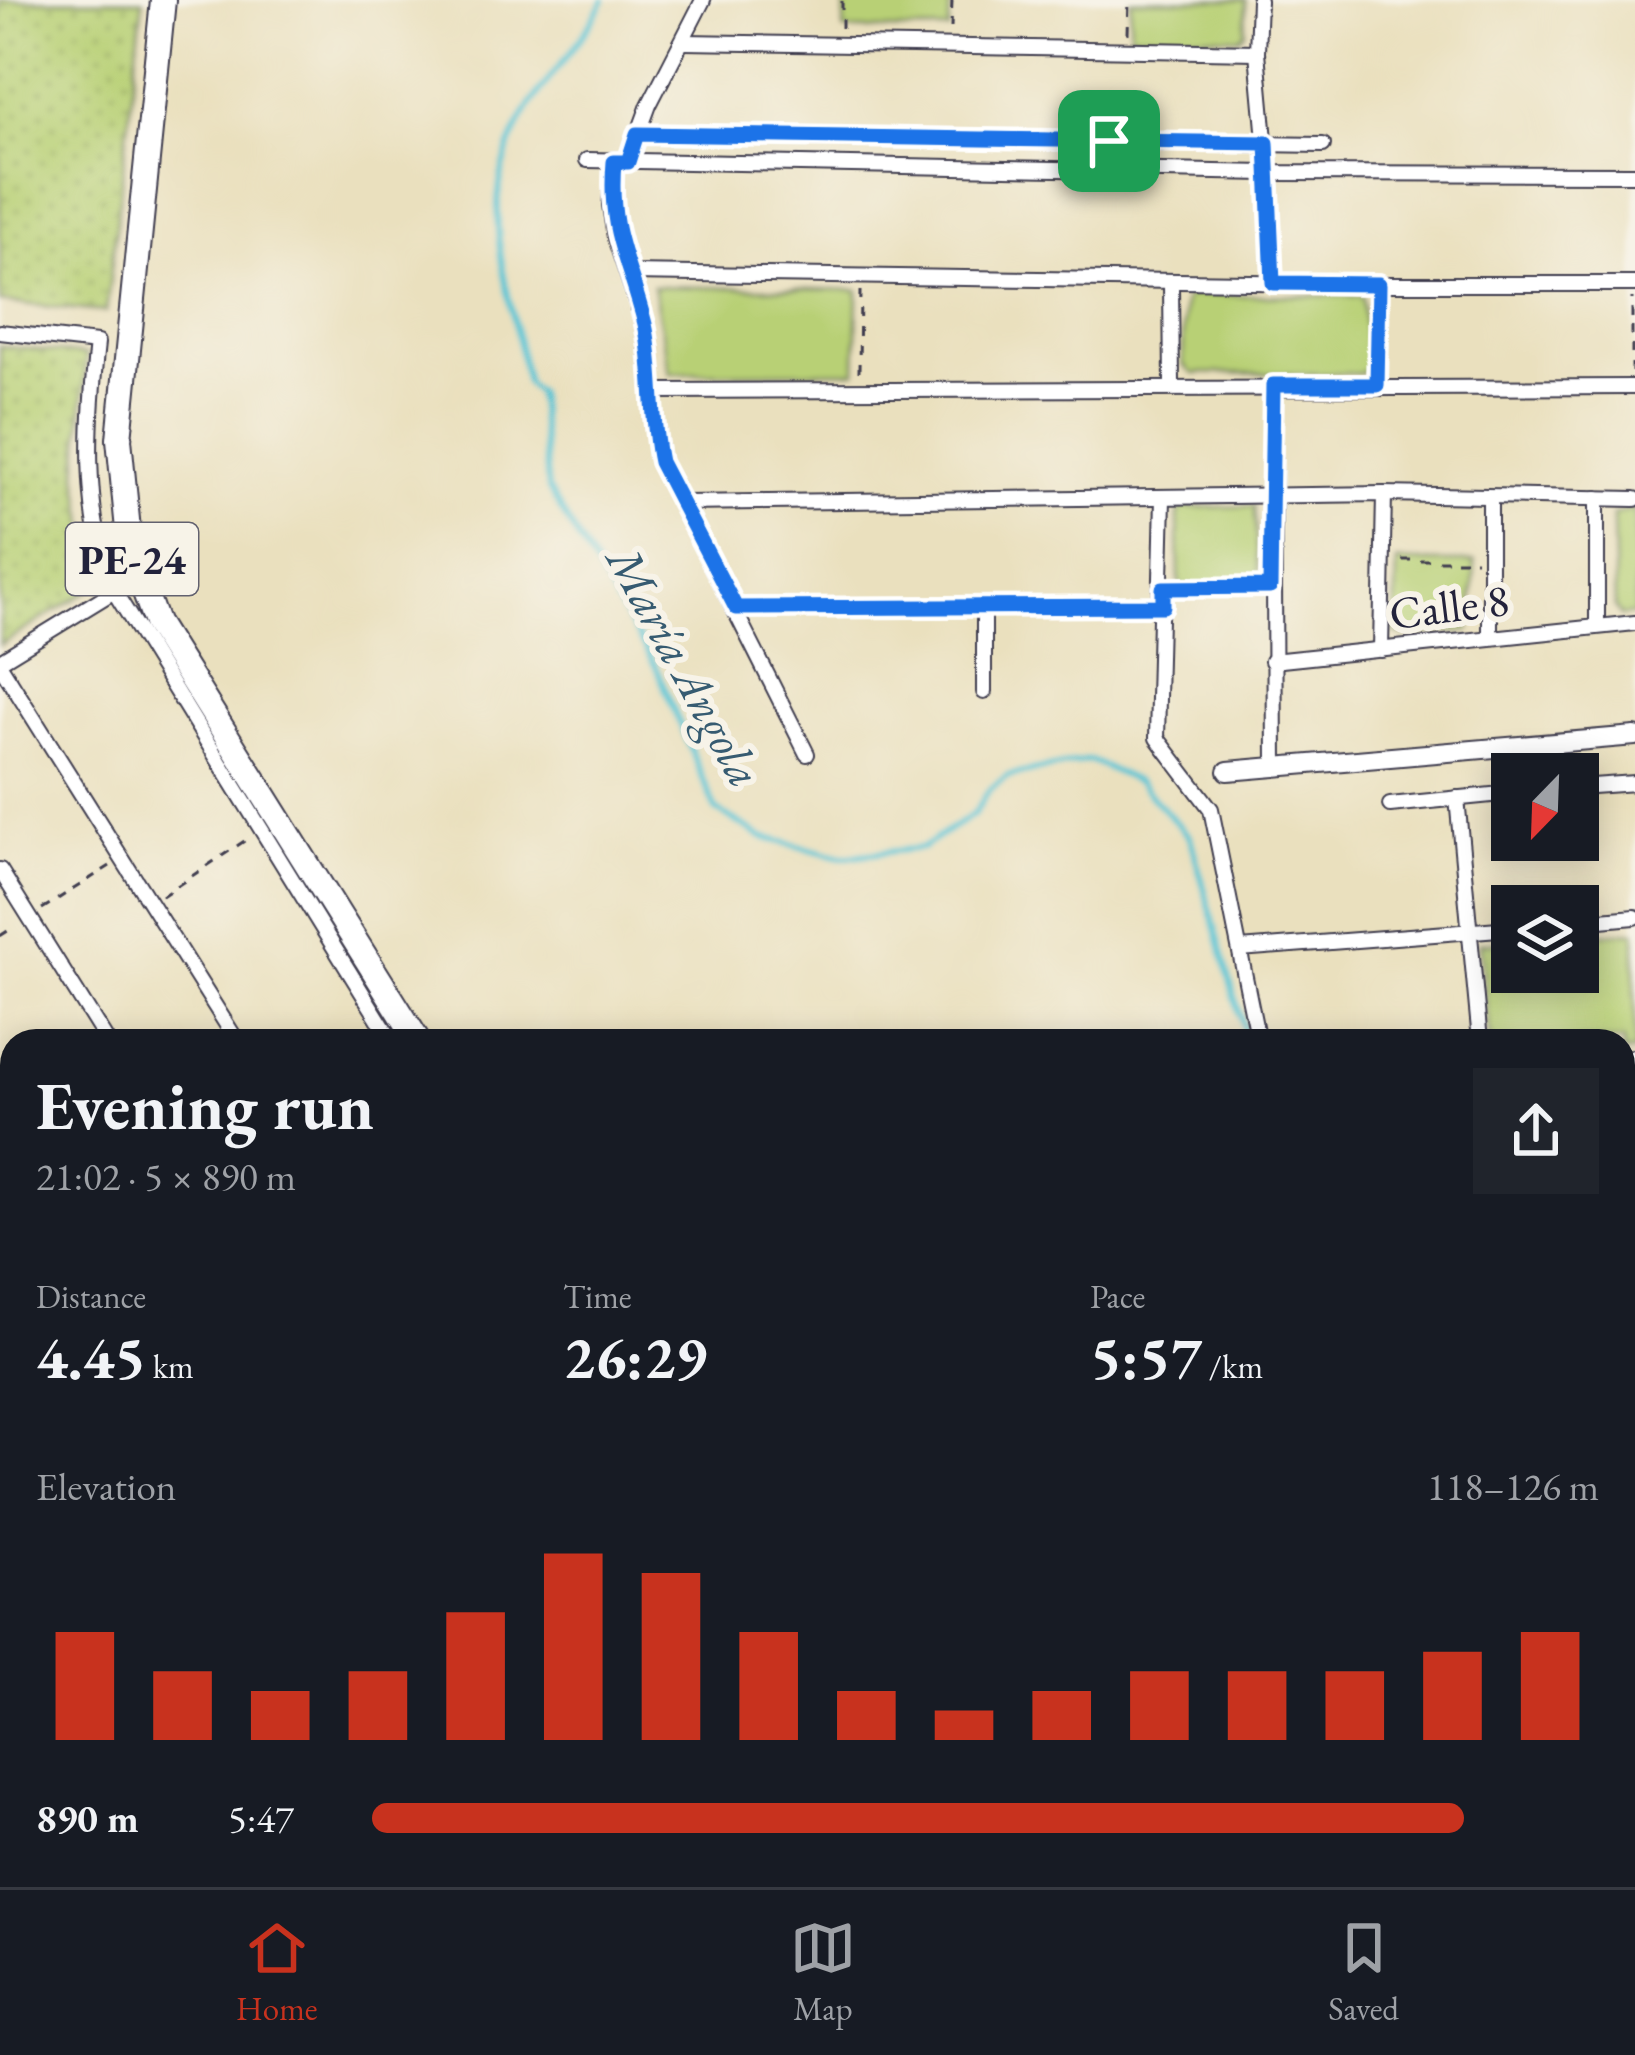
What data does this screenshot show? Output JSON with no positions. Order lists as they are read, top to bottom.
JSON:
{
  "streets": {
    "highway": ["PE-24"],
    "street": ["Calle 8"]
  },
  "water": ["María Angola"],
  "north": "bottom left",
  "page": {
    "heading": ["Evening run", "21:02 · 5 × 890 m"],
    "stats": [
      ["Distance", "4.45 km"],
      ["Time", "26:29"],
      ["Pace", "5:57 /km"]
    ],
    "chart": ["Elevation", "118–126 m"],
    "list": [
      {
        "name": "890 m",
        "note": "5:47"
      }
    ],
    "tabs": ["Home", "Map", "Saved"]
  }
}
